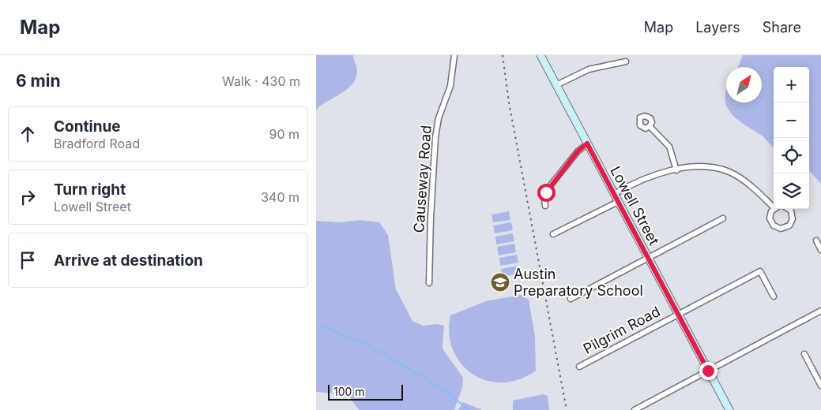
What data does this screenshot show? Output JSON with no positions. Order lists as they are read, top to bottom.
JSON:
{
  "streets": {
    "main road": ["Lowell Street"],
    "street": ["Causeway Road", "Pilgrim Road"]
  },
  "crossings": [
    ["Lowell Street", "Pilgrim Road"]
  ],
  "places": {
    "school or university": ["Austin Preparatory School"]
  },
  "scale_bar": "100 m",
  "north": "top right",
  "page": {
    "header": "Map",
    "nav": ["Map", "Layers", "Share"],
    "heading": ["6 min", "Walk · 430 m"],
    "map_buttons": ["+", "−"],
    "list": [
      ["Continue", "Bradford Road", "90 m"],
      ["Turn right", "Lowell Street", "340 m"],
      "Arrive at destination"
    ],
    "scale": "100 m"
  }
}
